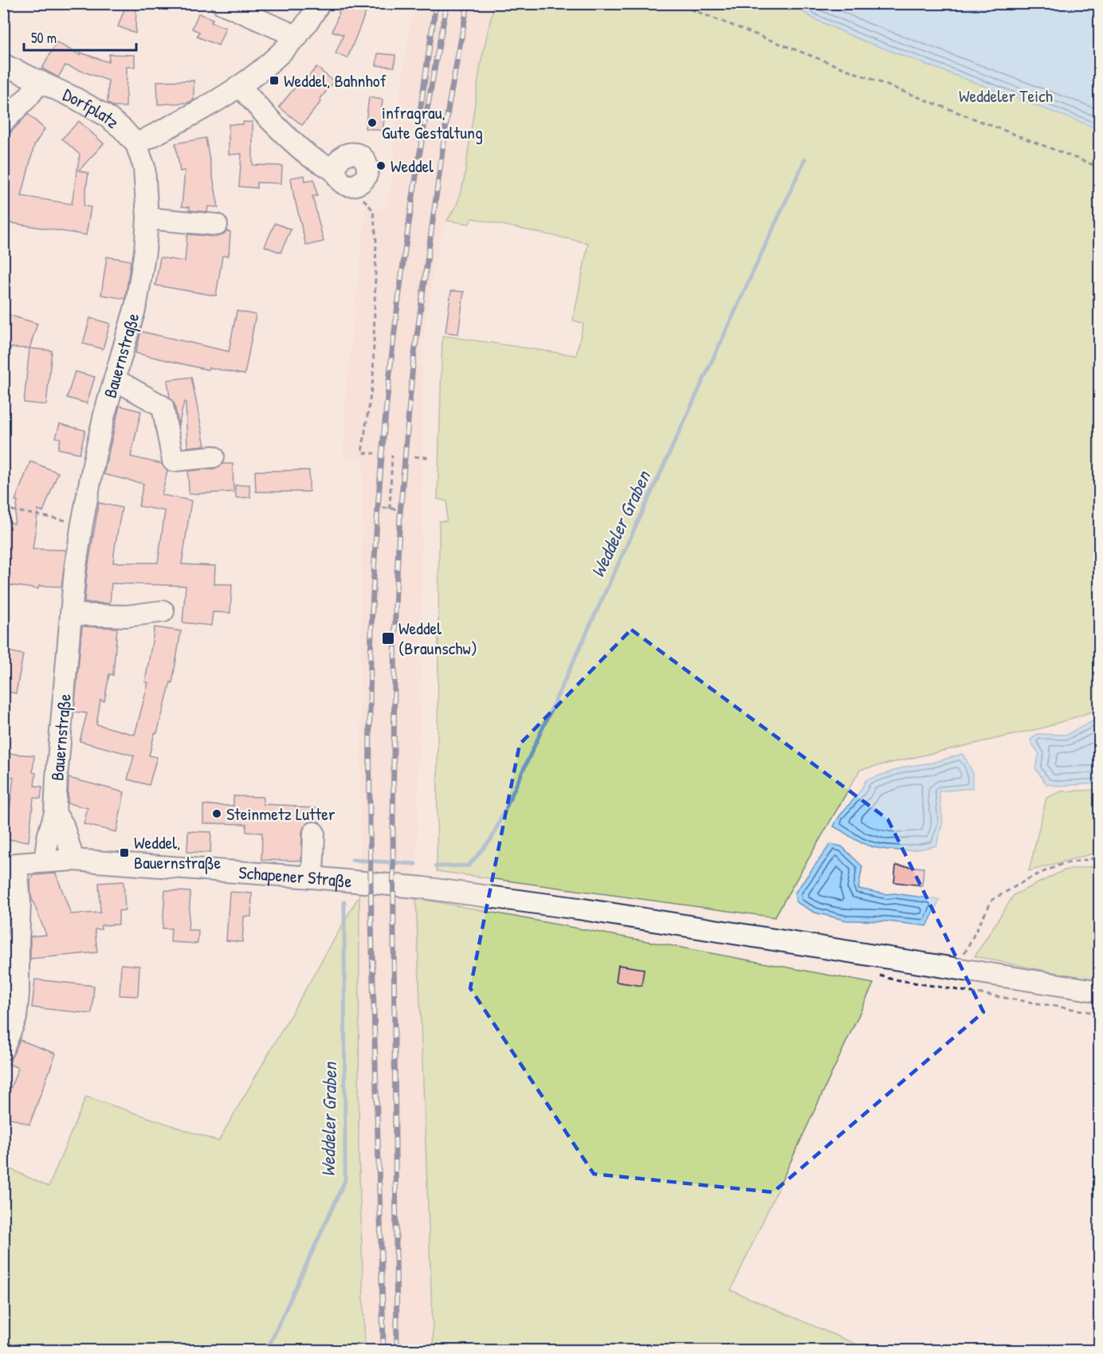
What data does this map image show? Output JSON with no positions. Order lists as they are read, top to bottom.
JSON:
{
  "streets": {
    "street": ["Dorfplatz", "Bauernstraße", "Schapener Straße"]
  },
  "crossings": [
    ["Dorfplatz", "Bauernstraße"],
    ["Bauernstraße", "Schapener Straße"]
  ],
  "water": ["Weddeler Graben"],
  "parks": ["Weddeler Teich"],
  "places": {
    "transit": ["Weddel, Bahnhof", "Weddel (Braunschw)", "Weddel, Bauernstraße"],
    "other": ["infragrau, Gute Gestaltung", "Weddel", "Steinmetz Lutter"]
  },
  "scale_bar": "50 m"
}
